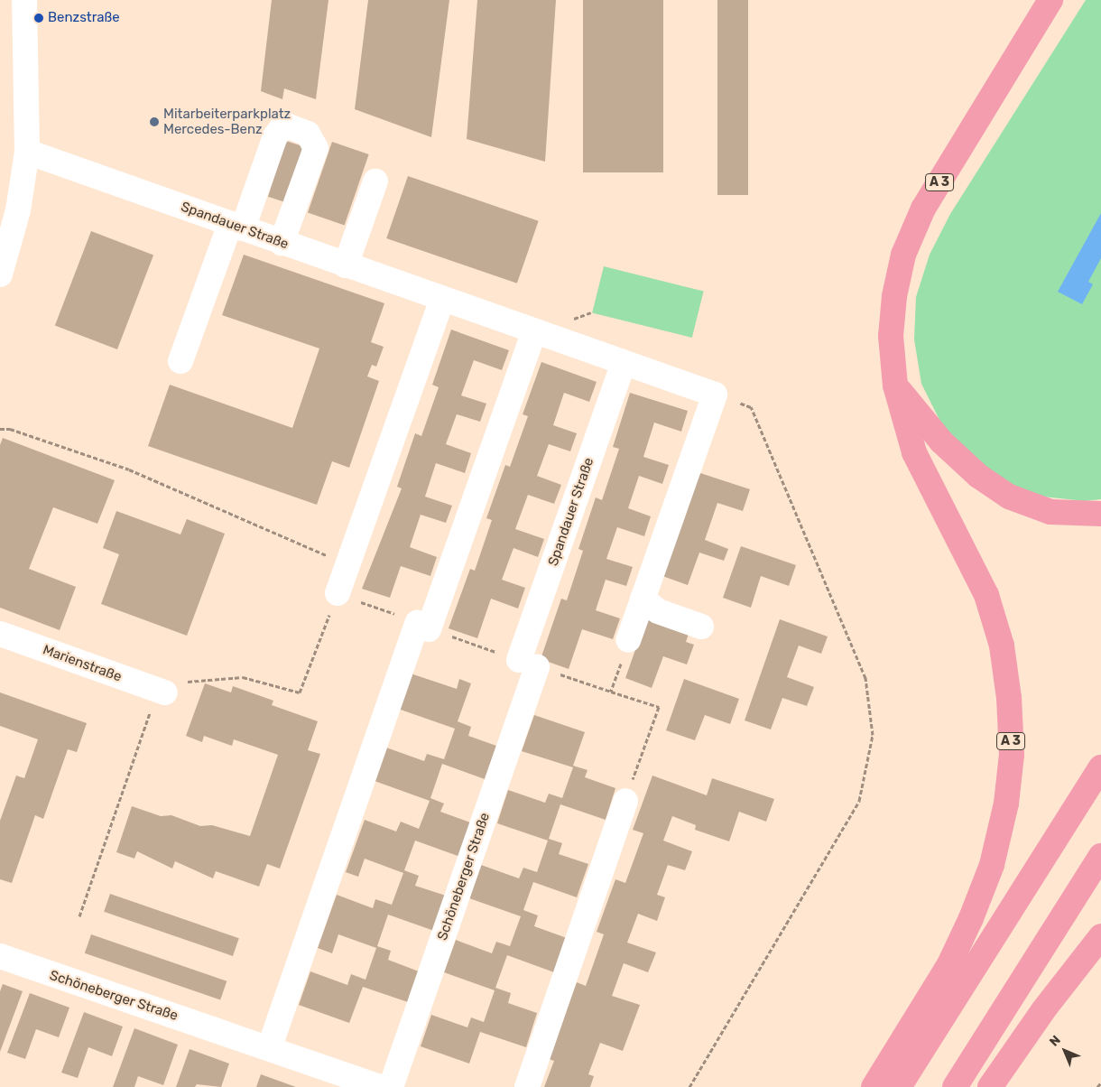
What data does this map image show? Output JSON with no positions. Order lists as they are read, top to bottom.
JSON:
{
  "streets": {
    "highway": ["A 3"],
    "street": ["Spandauer Straße", "Marienstraße", "Schöneberger Straße"]
  },
  "crossings": [
    ["Spandauer Straße", "Schöneberger Straße"]
  ],
  "places": ["Benzstraße", "Mitarbeiterparkplatz Mercedes-Benz"],
  "north": "top left"
}
